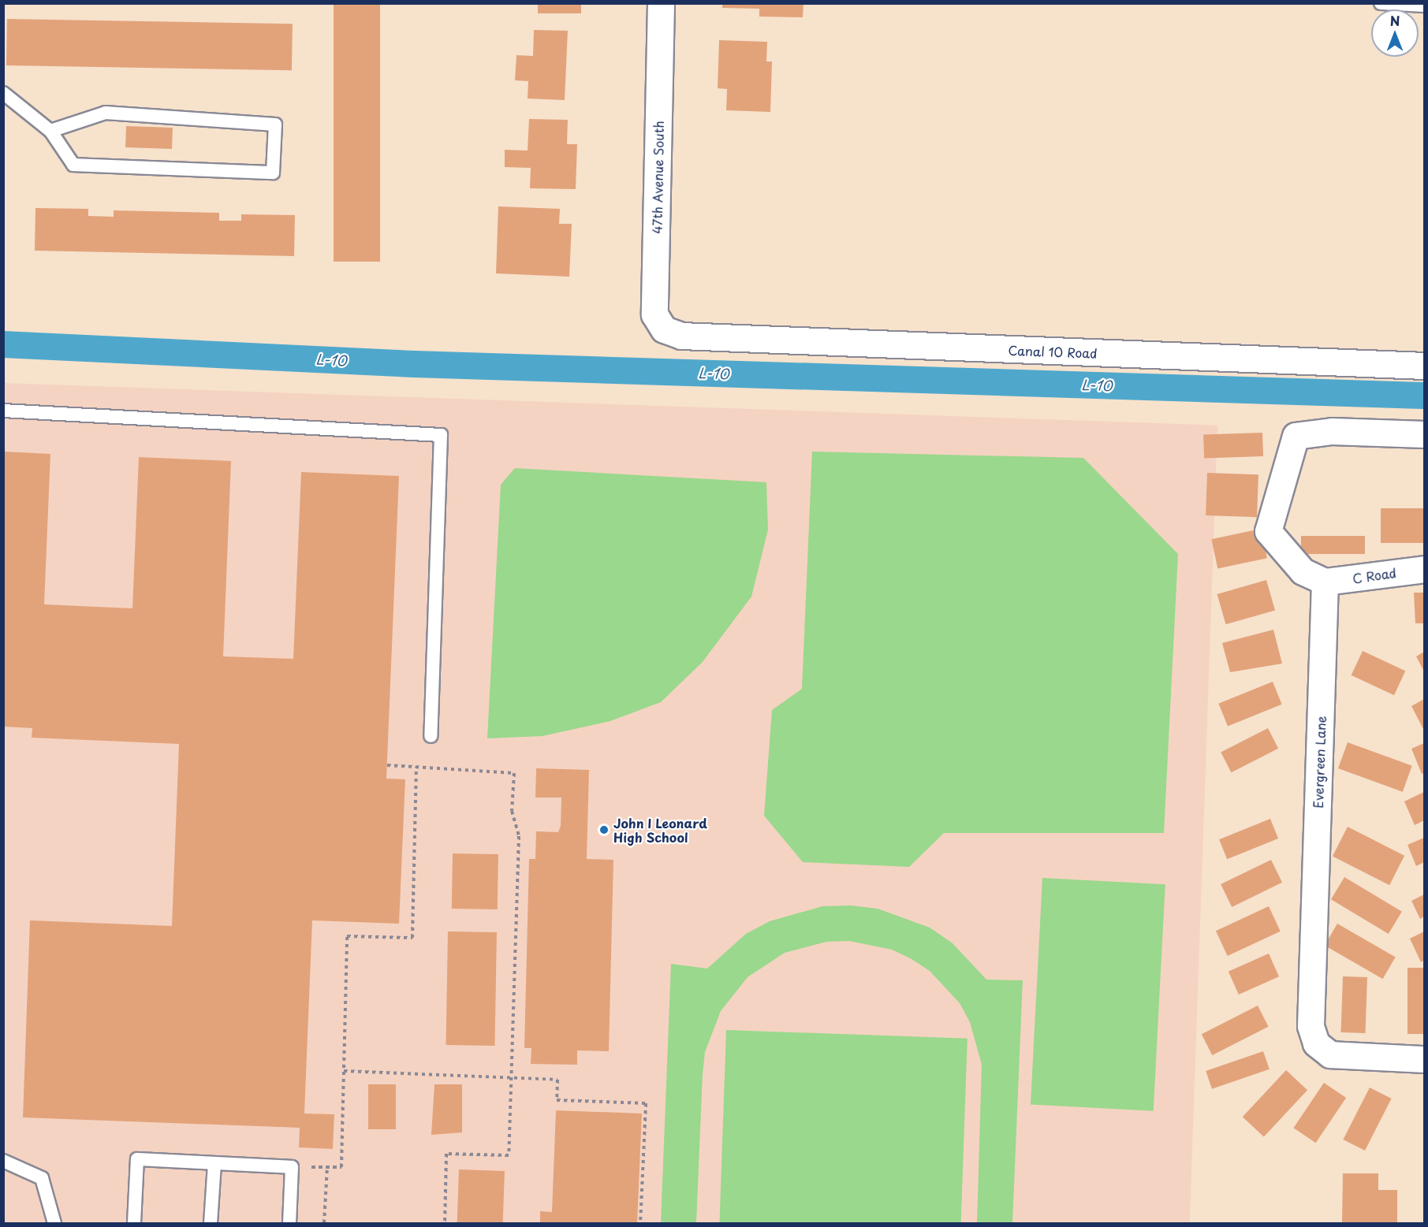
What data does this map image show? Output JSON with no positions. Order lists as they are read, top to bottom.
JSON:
{
  "streets": {
    "street": [
      "47th Avenue South",
      "Canal 10 Road",
      "C Road",
      "Evergreen Lane"
    ]
  },
  "crossings": [
    ["47th Avenue South", "Canal 10 Road"],
    ["C Road", "Evergreen Lane"]
  ],
  "water": ["L-10"],
  "places": ["John I Leonard High School"],
  "north": "top"
}
